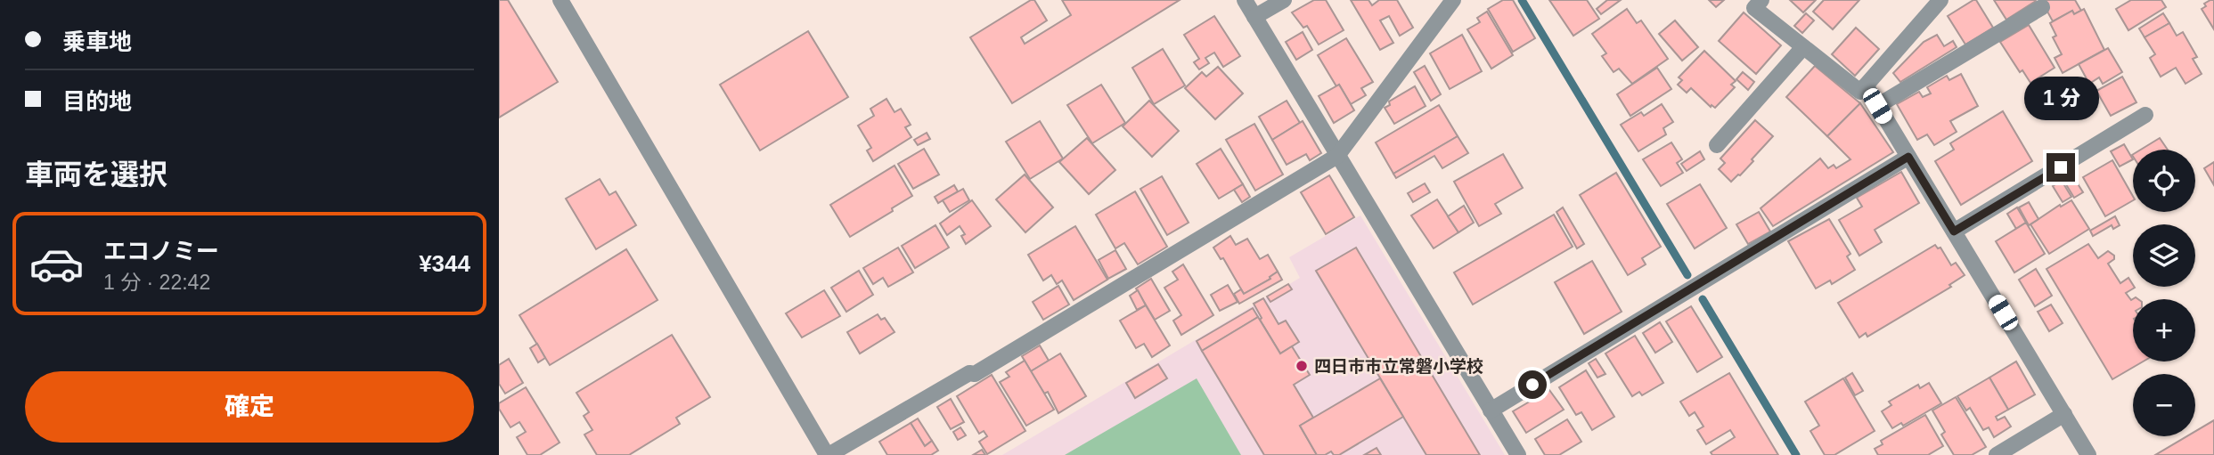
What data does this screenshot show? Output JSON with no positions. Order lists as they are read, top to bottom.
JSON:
{
  "places": ["四日市市立常磐小学校"],
  "page": {
    "banner": ["乗車地", "目的地"],
    "bubble": "1 分",
    "heading": "車両を選択",
    "map_buttons": ["+", "−"],
    "list": [
      {
        "name": "エコノミー",
        "note": "1 分 · 22:42",
        "value": "¥344"
      }
    ],
    "buttons": "確定"
  }
}
